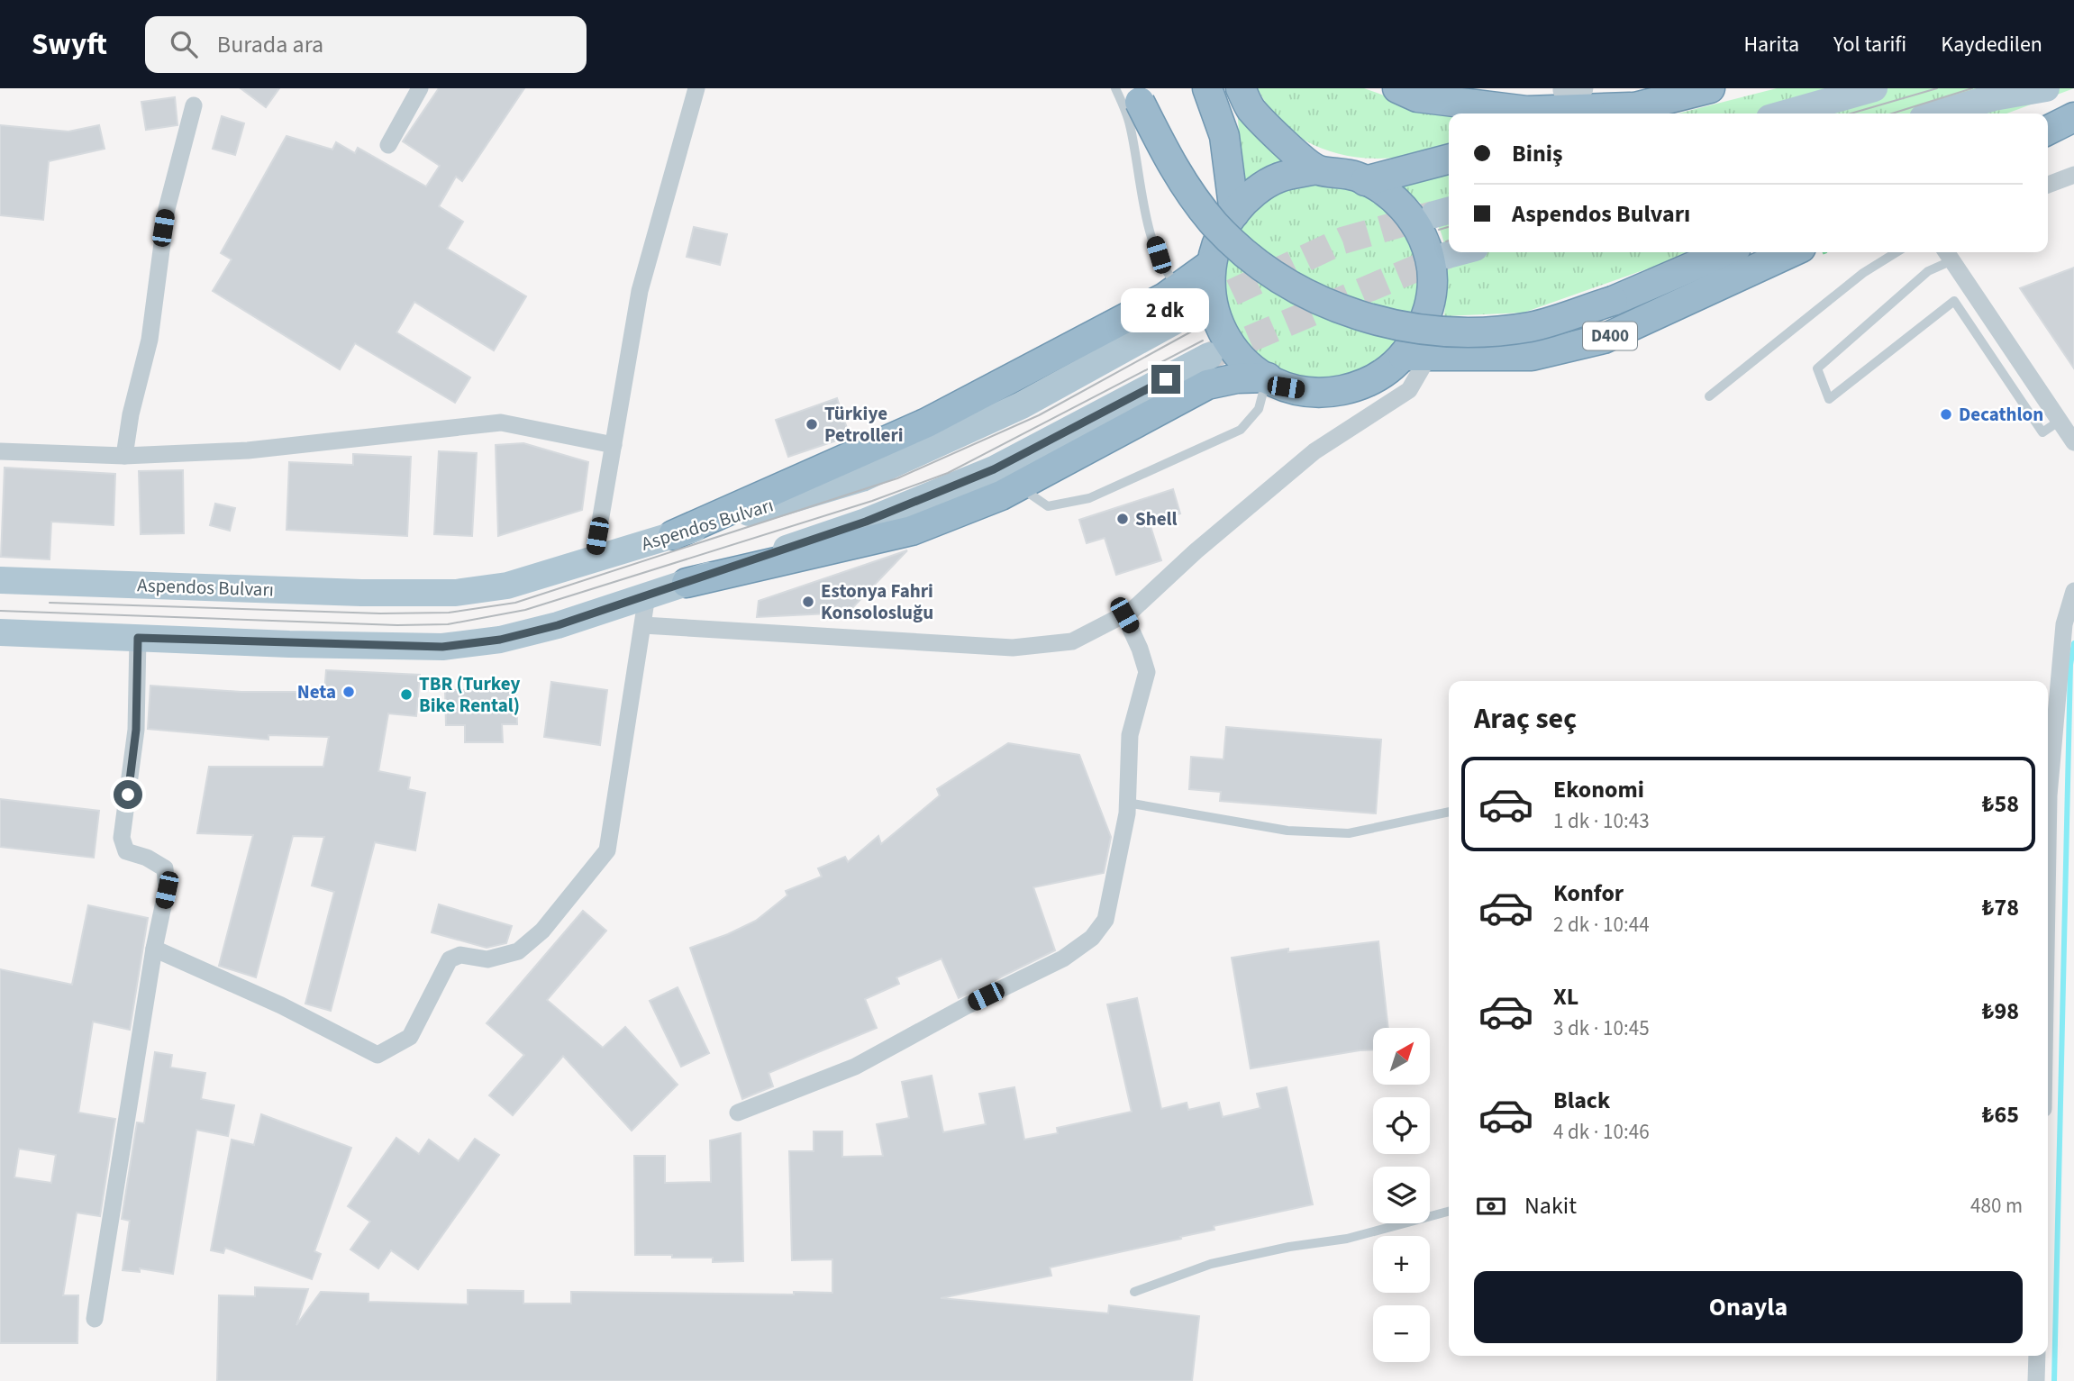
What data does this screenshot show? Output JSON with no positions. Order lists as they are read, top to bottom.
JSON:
{
  "streets": {
    "highway": ["D400"],
    "main road": ["Aspendos Bulvarı"]
  },
  "places": [
    "Decathlon",
    "Türkiye Petrolleri",
    "Shell",
    "Estonya Fahri Konsolosluğu",
    "Neta",
    "TBR (Turkey Bike Rental)"
  ],
  "north": "top right",
  "page": {
    "header": "Swyft",
    "search": "Burada ara",
    "nav": ["Harita", "Yol tarifi", "Kaydedilen"],
    "banner": ["Biniş", "Aspendos Bulvarı"],
    "bubble": "2 dk",
    "heading": "Araç seç",
    "list": [
      {
        "name": "Ekonomi",
        "note": "1 dk · 10:43",
        "value": "₺58"
      },
      {
        "name": "Konfor",
        "note": "2 dk · 10:44",
        "value": "₺78"
      },
      {
        "name": "XL",
        "note": "3 dk · 10:45",
        "value": "₺98"
      },
      {
        "name": "Black",
        "note": "4 dk · 10:46",
        "value": "₺65"
      }
    ],
    "map_buttons": ["+", "−"],
    "pay": ["Nakit", "480 m"],
    "buttons": "Onayla"
  }
}
